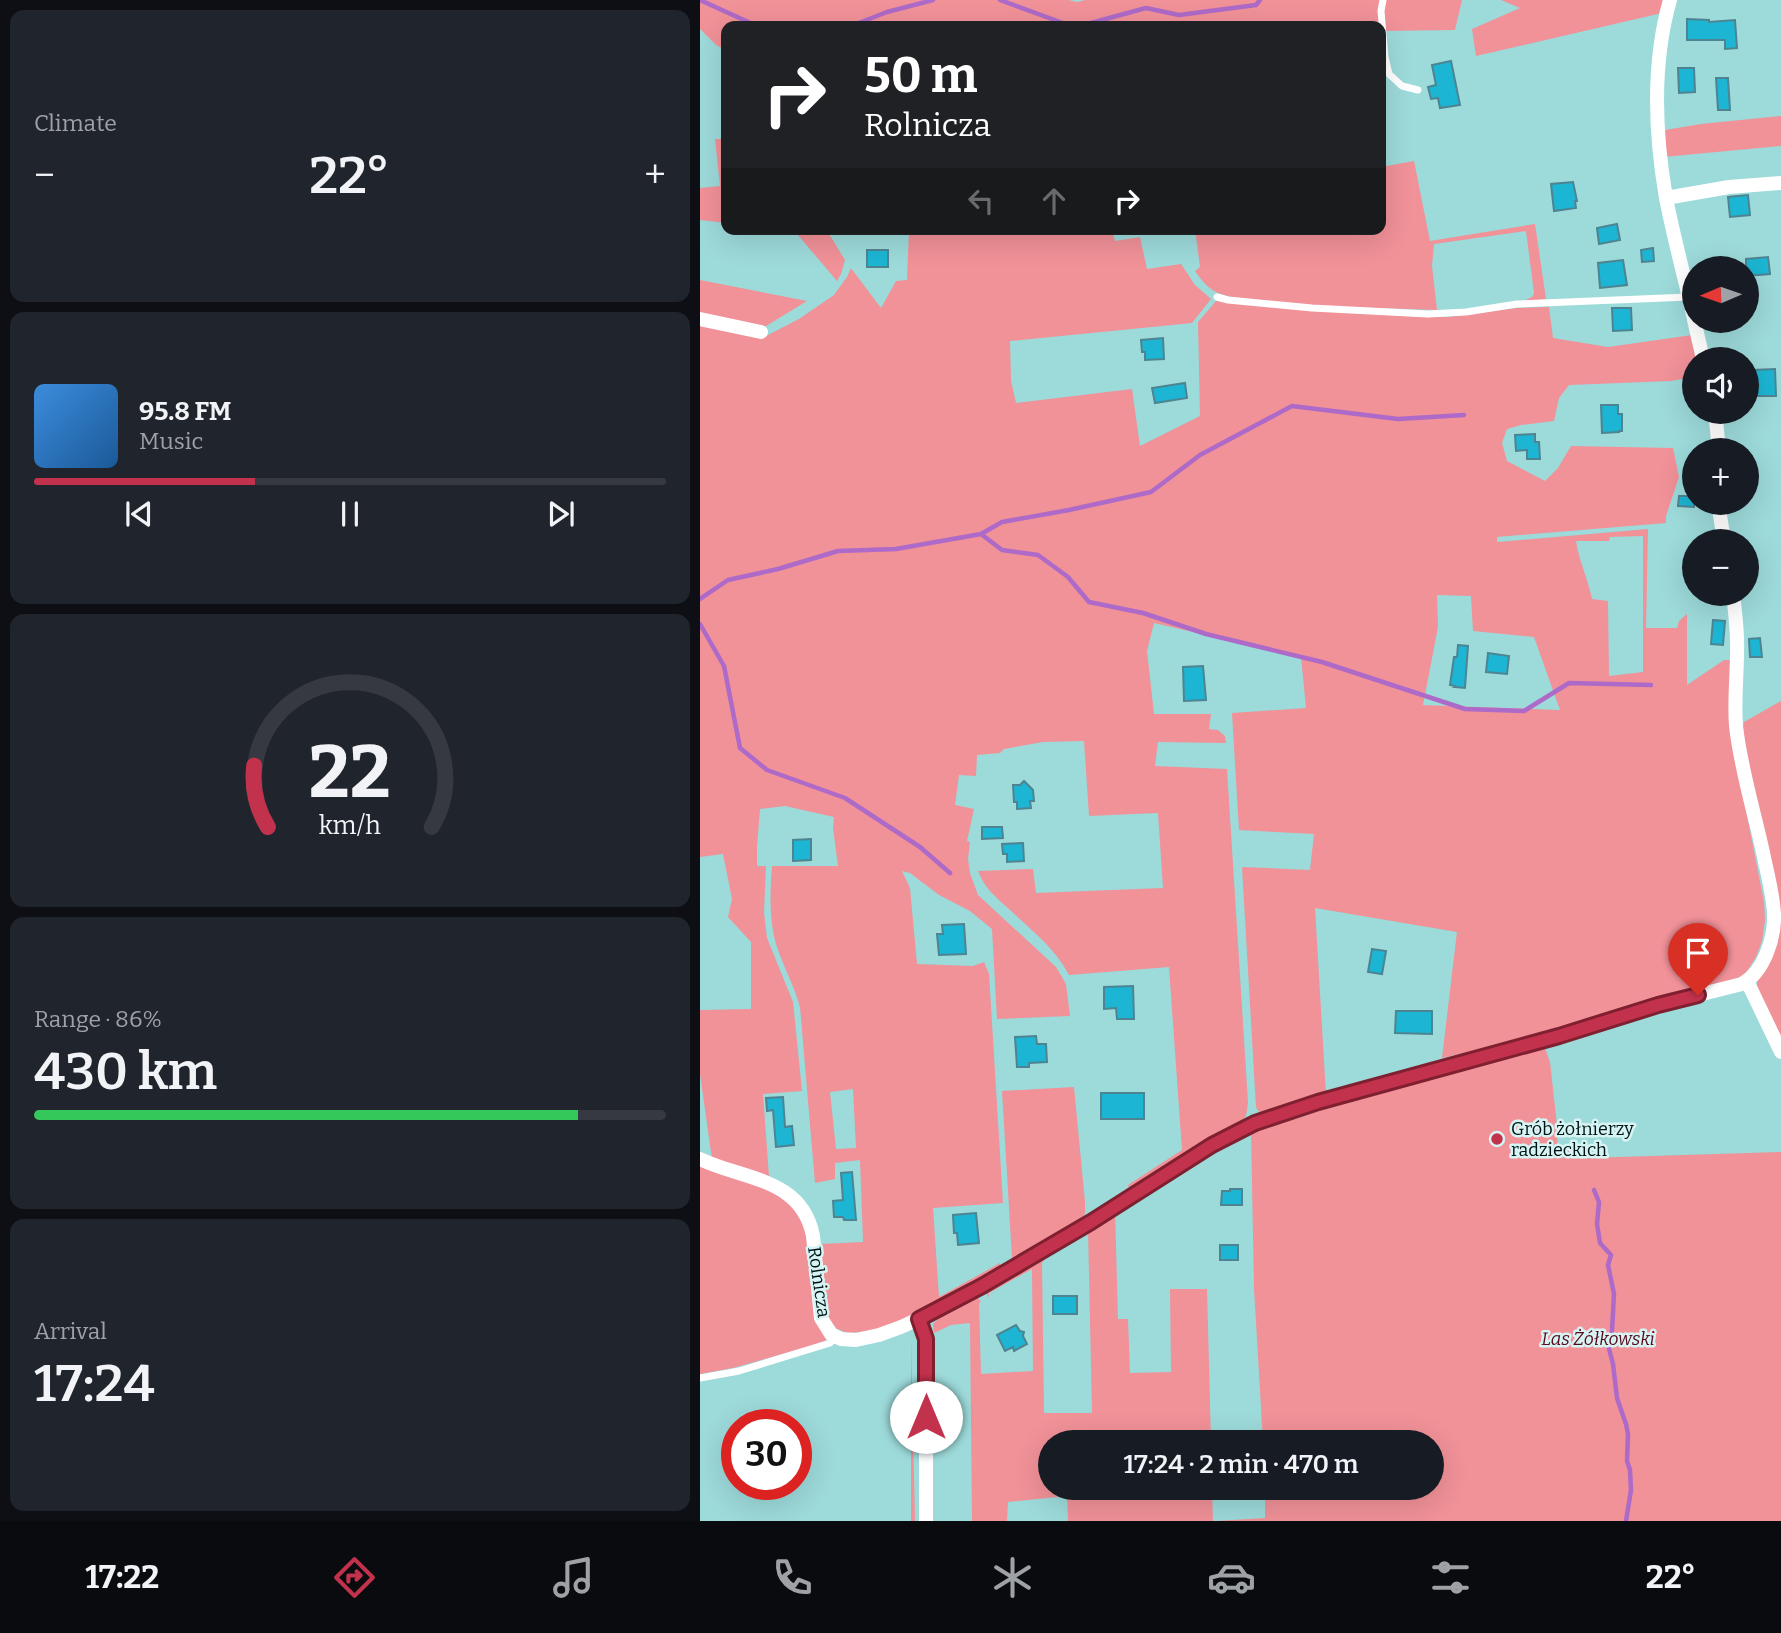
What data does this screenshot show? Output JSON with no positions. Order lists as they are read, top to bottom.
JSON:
{
  "streets": {
    "street": ["Rolnicza"]
  },
  "parks": ["Las Żółkowski"],
  "places": ["Grób żołnierzy radzieckich"],
  "north": "left",
  "page": {
    "tile": [
      "Climate",
      ["Range · 86%", "430 km"],
      ["Arrival", "17:24"]
    ],
    "turn": ["50 m", "Rolnicza"],
    "heat": ["−", "22°", "+"],
    "map_buttons": ["+", "−"],
    "song": ["95.8 FM", "Music"],
    "limit": "30",
    "trip": "17:24 · 2 min · 470 m",
    "tabs": ["17:22", "22°"],
    "gauge": ["22", "km/h"]
  }
}
